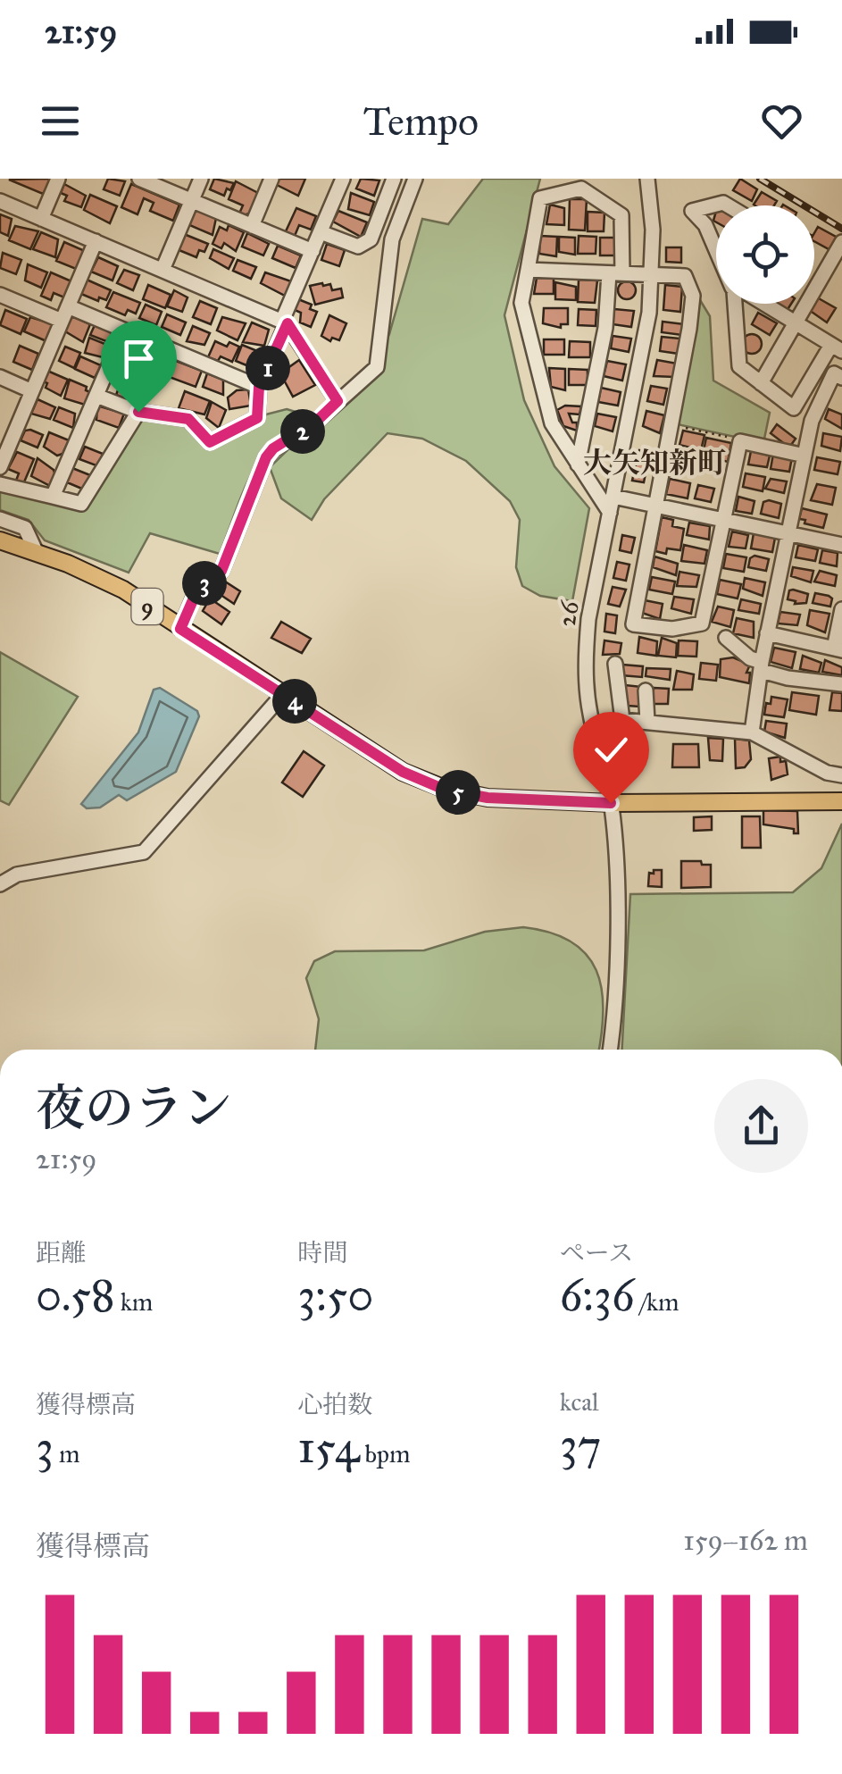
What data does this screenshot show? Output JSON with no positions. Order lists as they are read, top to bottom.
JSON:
{
  "streets": {
    "main road": ["9"],
    "street": ["26"]
  },
  "crossings": [
    ["9", "26"]
  ],
  "districts": ["大矢知新町"],
  "page": {
    "status": "21:59",
    "header": "Tempo",
    "pins": [
      "1",
      "2",
      "3",
      "4",
      "5"
    ],
    "heading": ["夜のラン", "21:59"],
    "stats": [
      ["距離", "0.58 km"],
      ["時間", "3:50"],
      ["ペース", "6:36 /km"],
      ["獲得標高", "3 m"],
      ["心拍数", "154 bpm"],
      ["kcal", "37"]
    ],
    "chart": ["獲得標高", "159–162 m"]
  }
}
